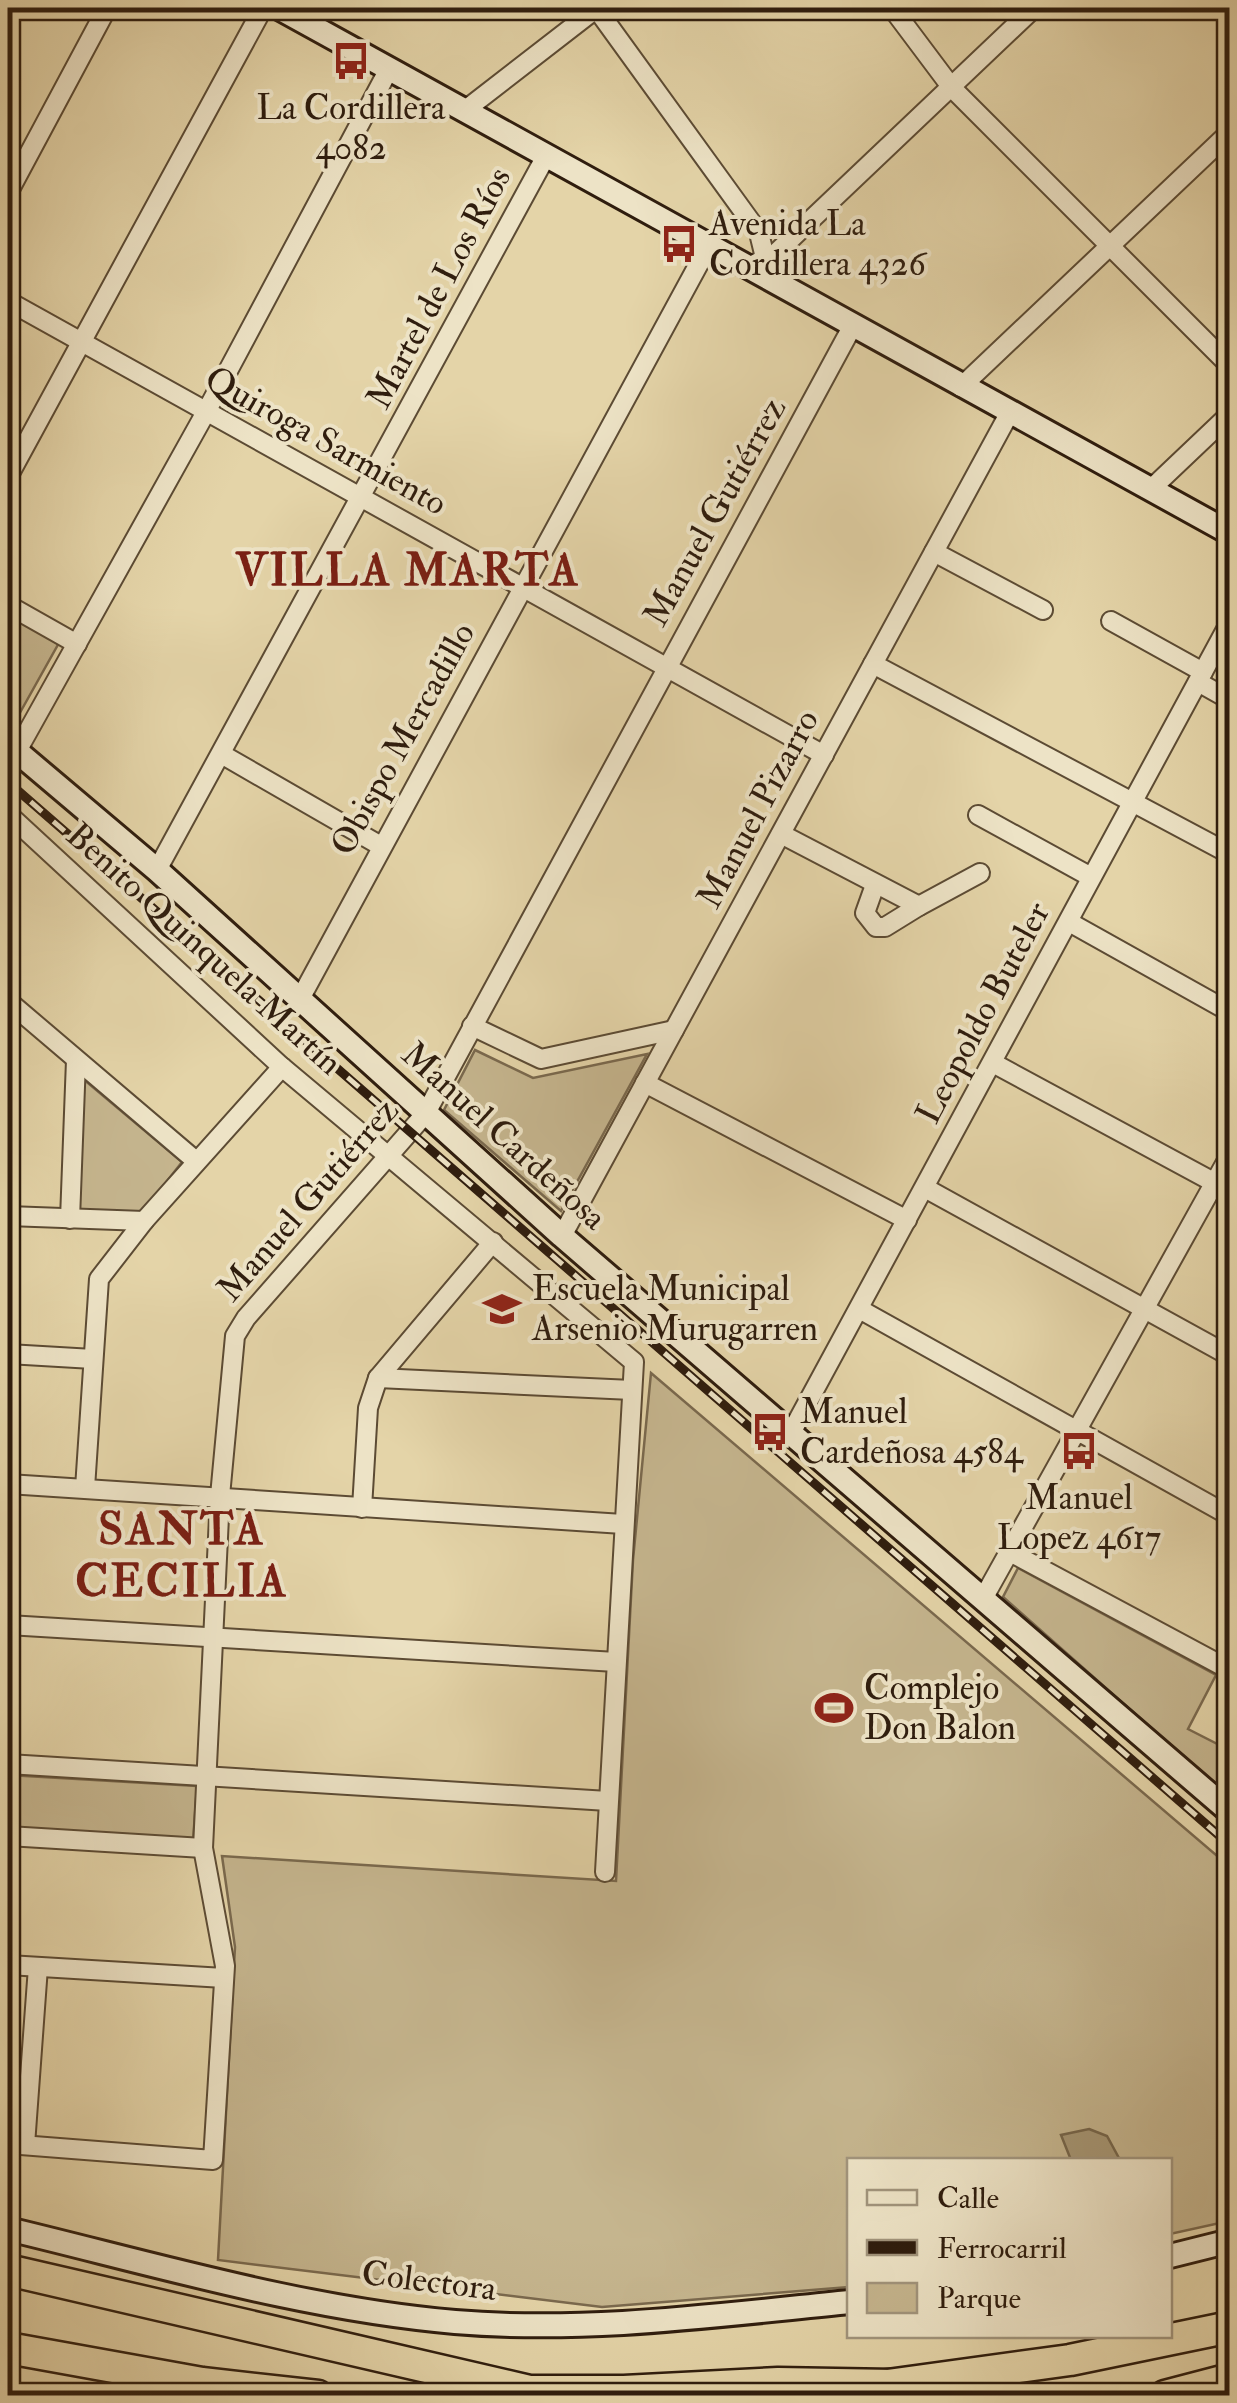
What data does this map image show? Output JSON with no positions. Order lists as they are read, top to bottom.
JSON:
{
  "streets": {
    "main road": ["Manuel Cardeñosa", "Colectora"],
    "street": [
      "Martel de Los Ríos",
      "Quiroga Sarmiento",
      "Manuel Gutiérrez",
      "Obispo Mercadillo",
      "Manuel Pizarro",
      "Benito Quinquela Martín",
      "Leopoldo Buteler"
    ]
  },
  "crossings": [
    ["Martel de Los Ríos", "Quiroga Sarmiento"],
    ["Martel de Los Ríos", "Manuel Cardeñosa"],
    ["Quiroga Sarmiento", "Manuel Gutiérrez"],
    ["Quiroga Sarmiento", "Obispo Mercadillo"],
    ["Quiroga Sarmiento", "Manuel Pizarro"],
    ["Manuel Gutiérrez", "Benito Quinquela Martín"],
    ["Manuel Gutiérrez", "Manuel Cardeñosa"],
    ["Obispo Mercadillo", "Manuel Cardeñosa"],
    ["Manuel Pizarro", "Manuel Cardeñosa"],
    ["Leopoldo Buteler", "Manuel Cardeñosa"]
  ],
  "districts": ["VILLA MARTA", "SANTA CECILIA"],
  "places": {
    "bus stop": [
      "La Cordillera 4082",
      "Avenida La Cordillera 4326",
      "Manuel Cardeñosa 4584",
      "Manuel Lopez 4617"
    ],
    "school or university": ["Escuela Municipal Arsenio Murugarren"],
    "sports": ["Complejo Don Balon"]
  },
  "legend": ["Calle", "Ferrocarril", "Parque"]
}
